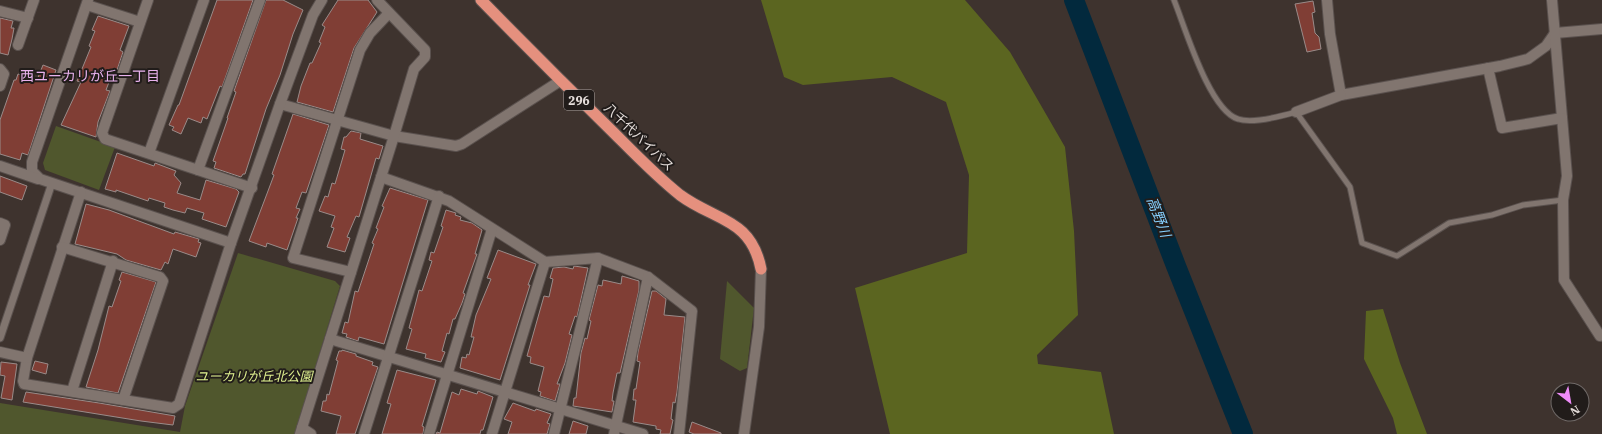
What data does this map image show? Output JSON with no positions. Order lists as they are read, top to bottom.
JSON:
{
  "streets": {
    "highway": ["296", "八千代バイパス"]
  },
  "districts": ["西ユーカリが丘一丁目"],
  "water": ["高野川"],
  "parks": ["ユーカリが丘北公園"],
  "north": "bottom right"
}
